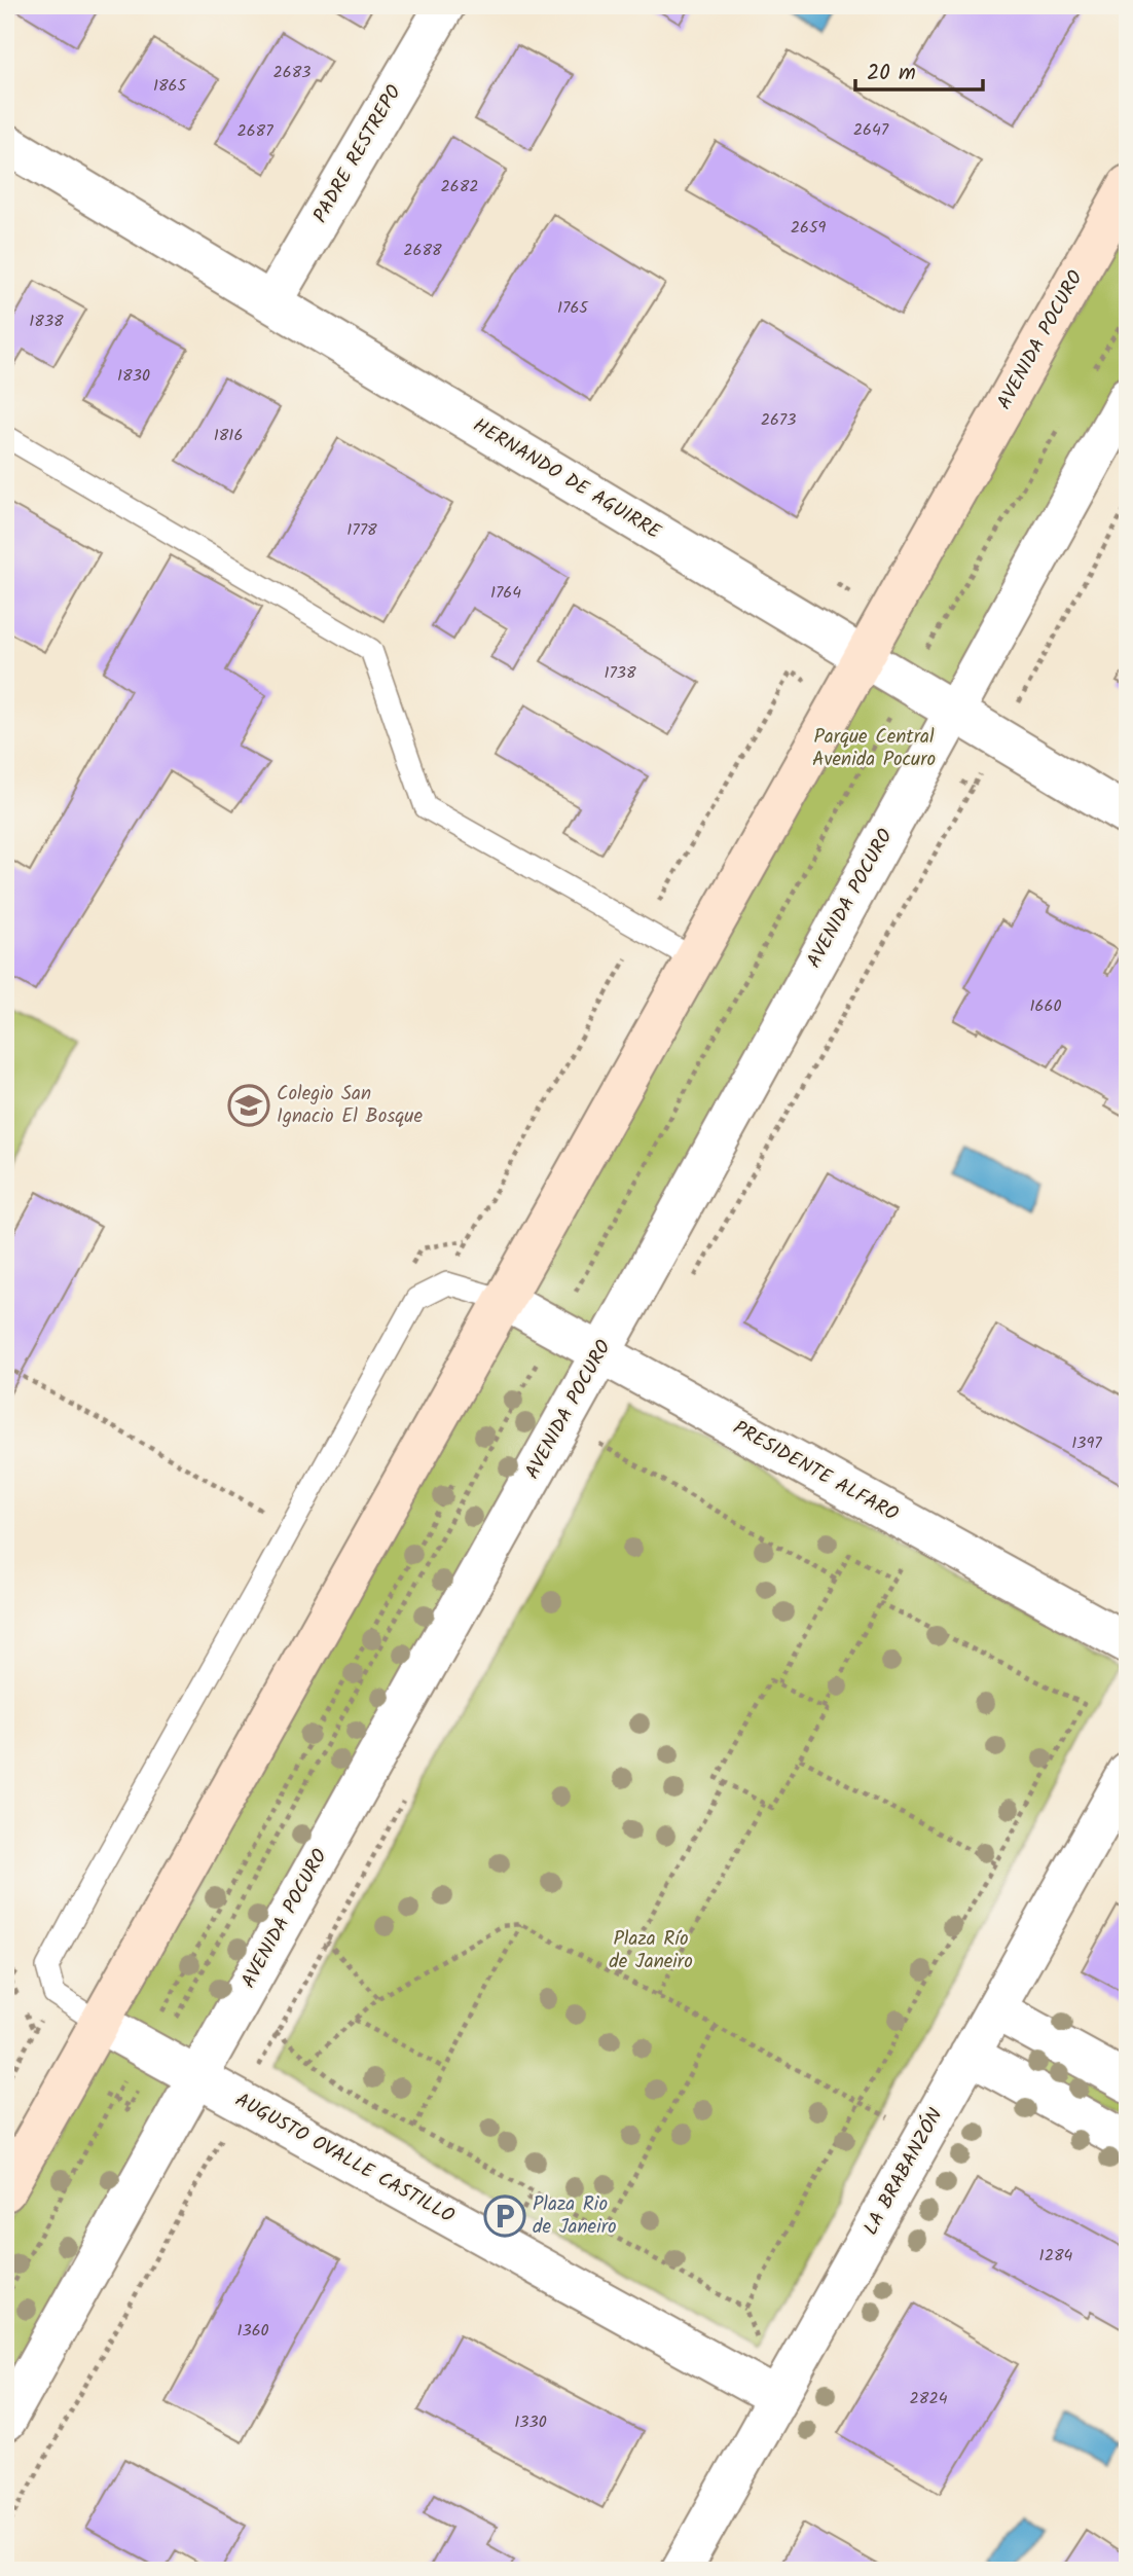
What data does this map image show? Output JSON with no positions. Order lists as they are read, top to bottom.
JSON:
{
  "streets": {
    "main road": ["AVENIDA POCURO"],
    "street": [
      "PADRE RESTREPO",
      "HERNANDO DE AGUIRRE",
      "PRESIDENTE ALFARO",
      "AUGUSTO OVALLE CASTILLO",
      "LA BRABANZÓN"
    ]
  },
  "crossings": [
    ["PADRE RESTREPO", "HERNANDO DE AGUIRRE"],
    ["AVENIDA POCURO", "HERNANDO DE AGUIRRE"],
    ["AVENIDA POCURO", "PRESIDENTE ALFARO"],
    ["AVENIDA POCURO", "AUGUSTO OVALLE CASTILLO"],
    ["AUGUSTO OVALLE CASTILLO", "LA BRABANZÓN"]
  ],
  "parks": ["Parque Central Avenida Pocuro", "Plaza Río de Janeiro"],
  "places": {
    "school or university": ["Colegio San Ignacio El Bosque"],
    "parking": ["Plaza Rio de Janeiro"]
  },
  "house_numbers": [
    "2683",
    "1865",
    "2647",
    "2687",
    "2682",
    "2659",
    "2688",
    "1765",
    "1838",
    "1830",
    "2673",
    "1816",
    "1778",
    "1764",
    "1738",
    "1660",
    "1397",
    "1284",
    "1360",
    "2824",
    "1330"
  ],
  "scale_bar": "20 m"
}
